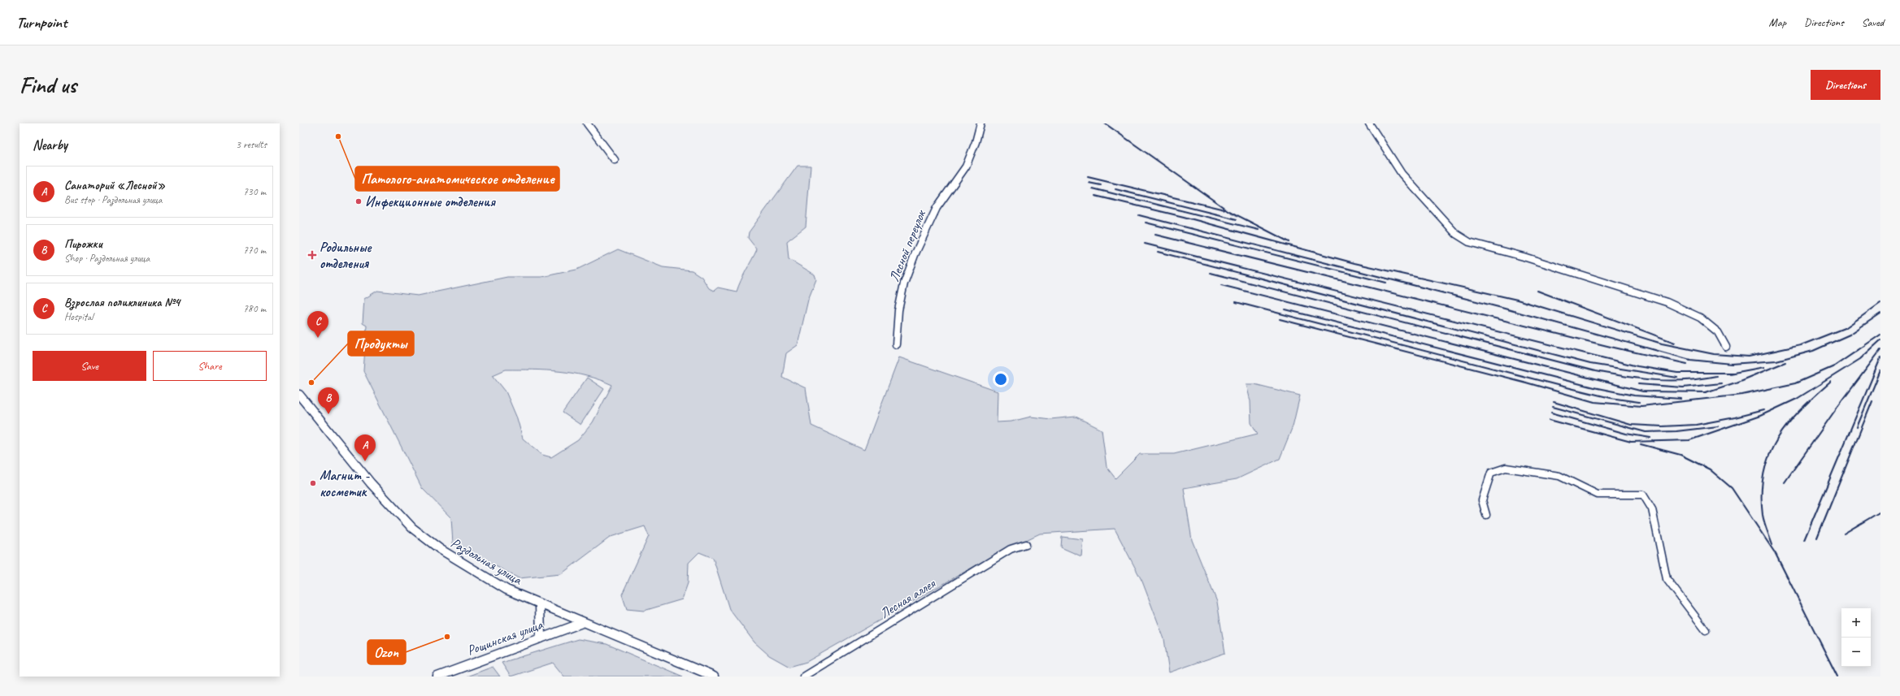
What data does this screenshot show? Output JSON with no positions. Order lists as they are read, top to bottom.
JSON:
{
  "streets": {
    "main road": ["Раздольная улица", "Рощинская улица"],
    "street": ["Лесной переулок", "Лесная аллея"]
  },
  "crossings": [
    ["Раздольная улица", "Рощинская улица"]
  ],
  "places": {
    "other": [
      "Патолого-анатомическое отделение",
      "Инфекционные отделения",
      "Продукты",
      "Магнит - косметик",
      "Ozon"
    ],
    "health": ["Родильные отделения"]
  },
  "page": {
    "header": "Turnpoint",
    "nav": ["Map", "Directions", "Saved"],
    "buttons": [
      "Directions",
      ["Save", "Share"]
    ],
    "title": "Find us",
    "heading": ["Nearby", "3 results"],
    "list": [
      {
        "mark": "A",
        "name": "Санаторий «Лесной»",
        "note": "Bus stop · Раздольная улица",
        "value": "730 m"
      },
      {
        "mark": "B",
        "name": "Пирожки",
        "note": "Shop · Раздольная улица",
        "value": "770 m"
      },
      {
        "mark": "C",
        "name": "Взрослая поликлиника №4",
        "note": "Hospital",
        "value": "780 m"
      }
    ],
    "pins": ["C", "B", "A"],
    "map_buttons": ["+", "−"]
  }
}
